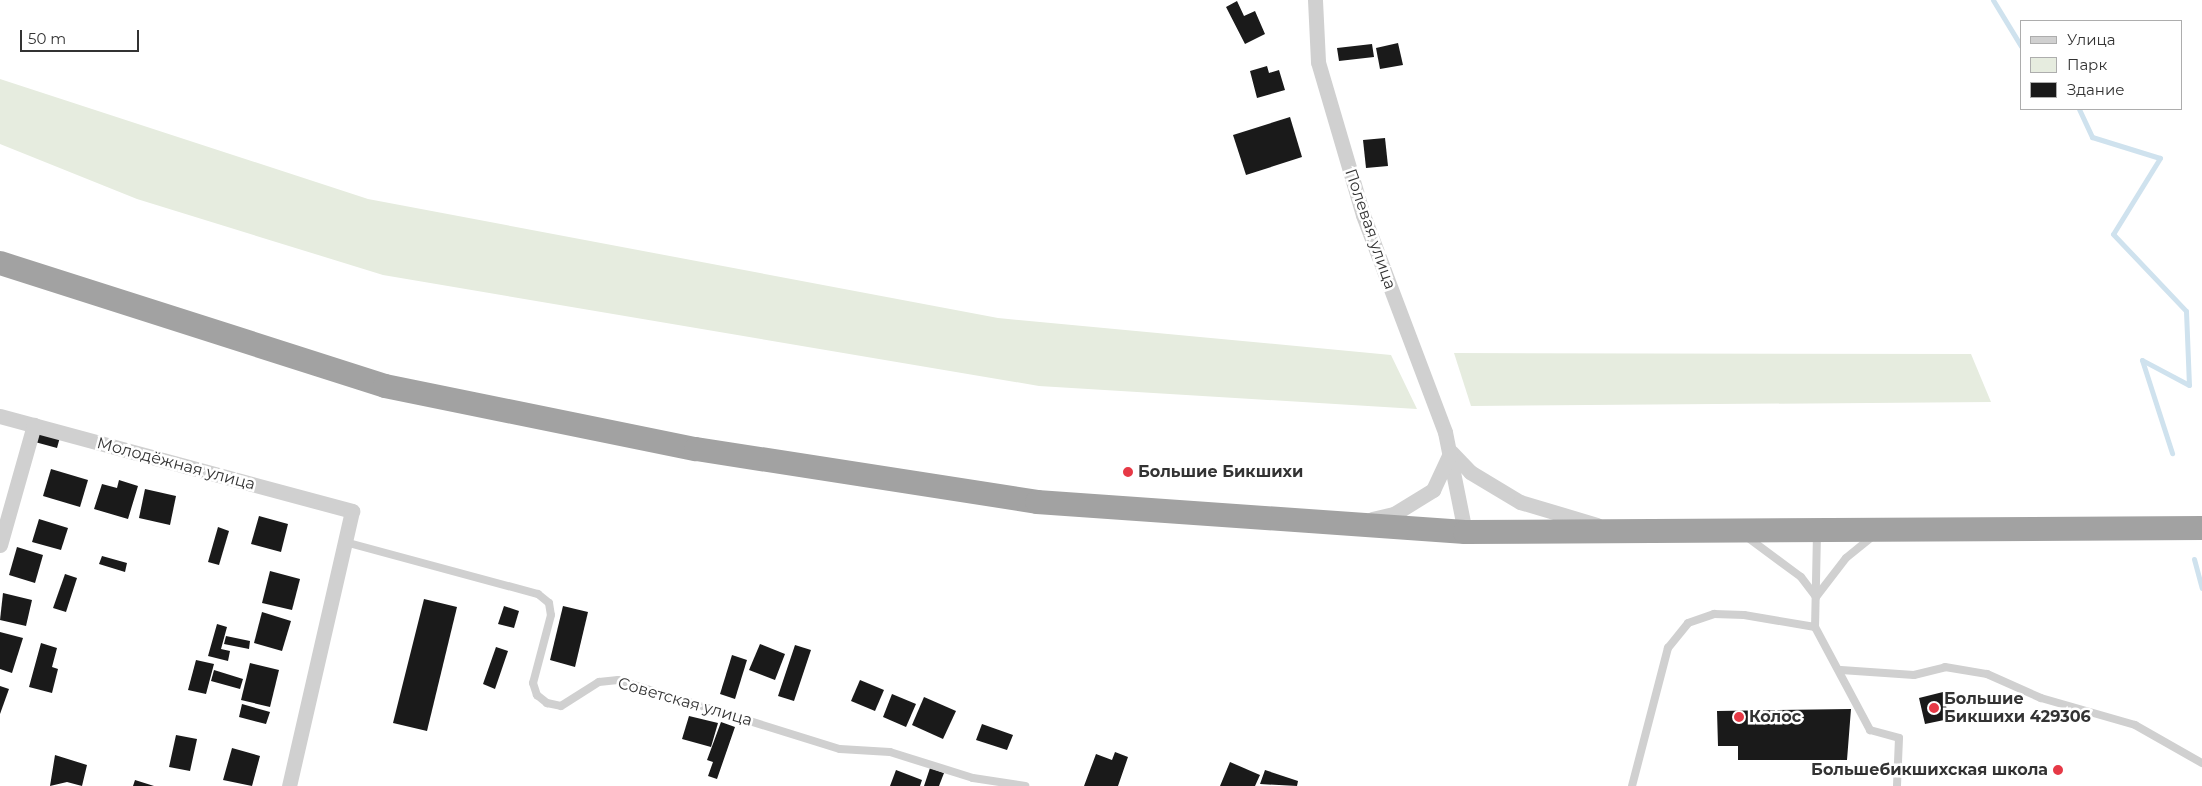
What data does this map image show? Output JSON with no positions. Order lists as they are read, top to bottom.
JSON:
{
  "streets": {
    "street": ["Полевая улица", "Молодёжная улица"],
    "lane": ["Советская улица"]
  },
  "crossings": [
    ["Молодёжная улица", "Советская улица"]
  ],
  "places": [
    "Большие Бикшихи",
    "Большие Бикшихи 429306",
    "Колос",
    "Большебикшихская школа"
  ],
  "legend": ["Улица", "Парк", "Здание"],
  "scale_bar": "50 m"
}
